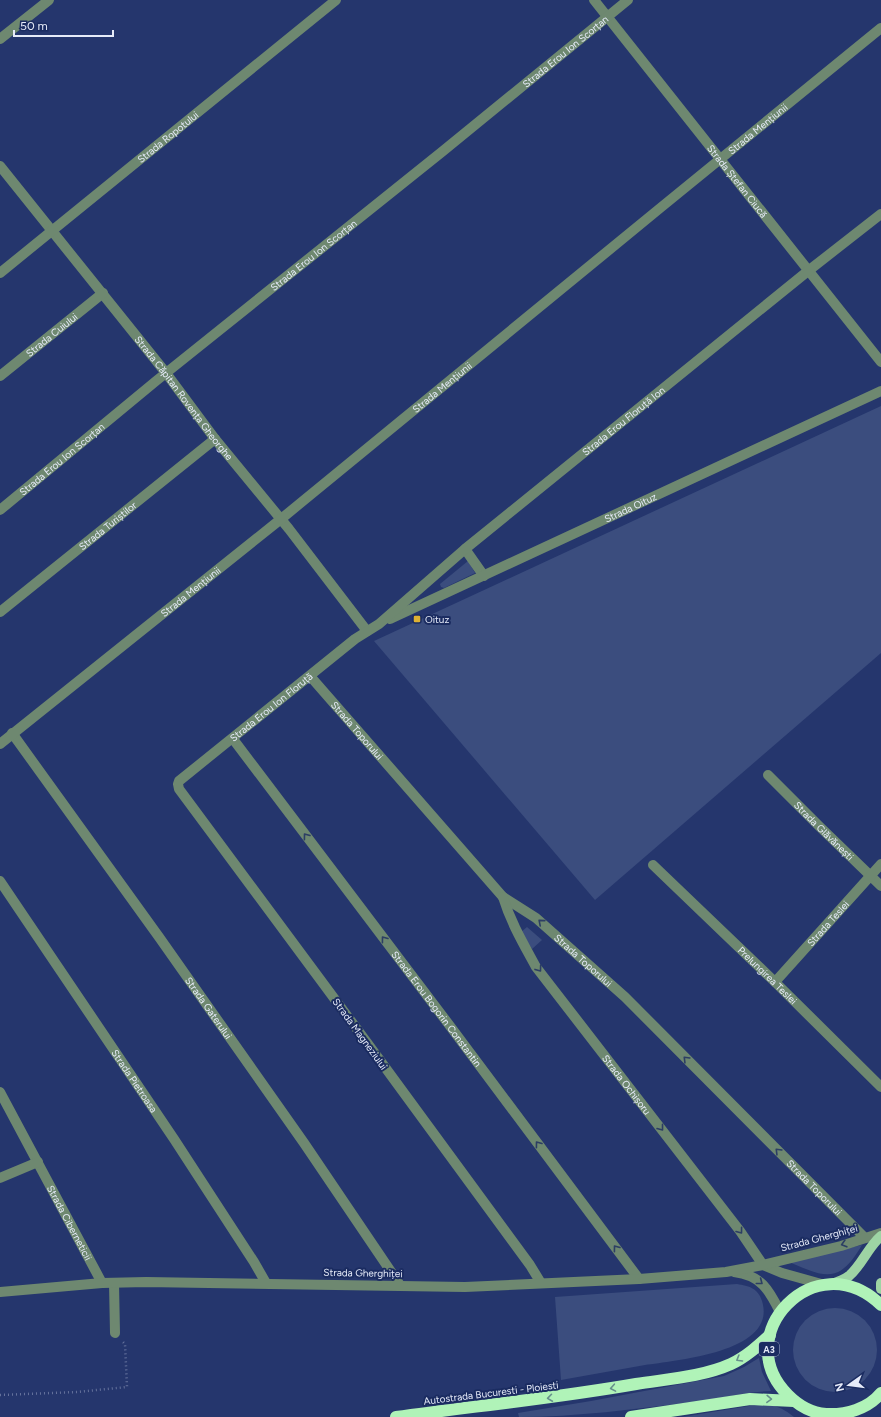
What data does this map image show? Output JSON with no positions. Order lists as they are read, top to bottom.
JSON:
{
  "streets": {
    "highway": ["A3", "Autostrada Bucuresti - Ploiesti"],
    "main road": ["Strada Gherghiței"],
    "street": [
      "Strada Erou Ion Scorțan",
      "Strada Mențiunii",
      "Strada Ropotului",
      "Strada Ștefan Ciucă",
      "Strada Cuiului",
      "Strada Căpitan Rovența Gheorghe",
      "Strada Erou Floruță Ion",
      "Strada Oituz",
      "Strada Turiștilor",
      "Strada Erou Ion Floruță",
      "Strada Toporului",
      "Strada Glăvănești",
      "Strada Teslei",
      "Prelungirea Teslei",
      "Strada Gaterului",
      "Strada Erou Bogorin Constantin",
      "Strada Magneziului",
      "Strada Pietroasa",
      "Strada Ochișoru",
      "Strada Ciberneticii"
    ]
  },
  "crossings": [
    ["Strada Erou Ion Scorțan", "Strada Ștefan Ciucă"],
    ["Strada Erou Ion Scorțan", "Strada Căpitan Rovența Gheorghe"],
    ["Strada Mențiunii", "Strada Ștefan Ciucă"],
    ["Strada Mențiunii", "Strada Căpitan Rovența Gheorghe"],
    ["Strada Mențiunii", "Strada Gaterului"],
    ["Strada Ropotului", "Strada Căpitan Rovența Gheorghe"],
    ["Strada Ștefan Ciucă", "Strada Erou Floruță Ion"],
    ["Strada Cuiului", "Strada Căpitan Rovența Gheorghe"],
    ["Strada Căpitan Rovența Gheorghe", "Strada Erou Floruță Ion"],
    ["Strada Căpitan Rovența Gheorghe", "Strada Turiștilor"],
    ["Strada Căpitan Rovența Gheorghe", "Strada Erou Ion Floruță"],
    ["Strada Erou Floruță Ion", "Strada Oituz"],
    ["Strada Erou Floruță Ion", "Strada Erou Ion Floruță"],
    ["Strada Erou Ion Floruță", "Strada Toporului"],
    ["Strada Erou Ion Floruță", "Strada Erou Bogorin Constantin"],
    ["Strada Erou Ion Floruță", "Strada Magneziului"],
    ["Strada Toporului", "Strada Ochișoru"],
    ["Strada Toporului", "Strada Gherghiței"],
    ["Strada Glăvănești", "Strada Teslei"],
    ["Strada Teslei", "Prelungirea Teslei"],
    ["Strada Gaterului", "Strada Gherghiței"],
    ["Strada Erou Bogorin Constantin", "Strada Gherghiței"],
    ["Strada Magneziului", "Strada Gherghiței"],
    ["Strada Pietroasa", "Strada Gherghiței"],
    ["Strada Ochișoru", "Strada Gherghiței"],
    ["Strada Ciberneticii", "Strada Gherghiței"],
    ["Strada Gherghiței", "A3"],
    ["A3", "Autostrada Bucuresti - Ploiesti"]
  ],
  "one_way": ["Strada Toporului", "Strada Erou Bogorin Constantin", "Strada Ochișoru"],
  "places": {
    "transit": ["Oituz"]
  },
  "scale_bar": "50 m",
  "north": "left"
}
